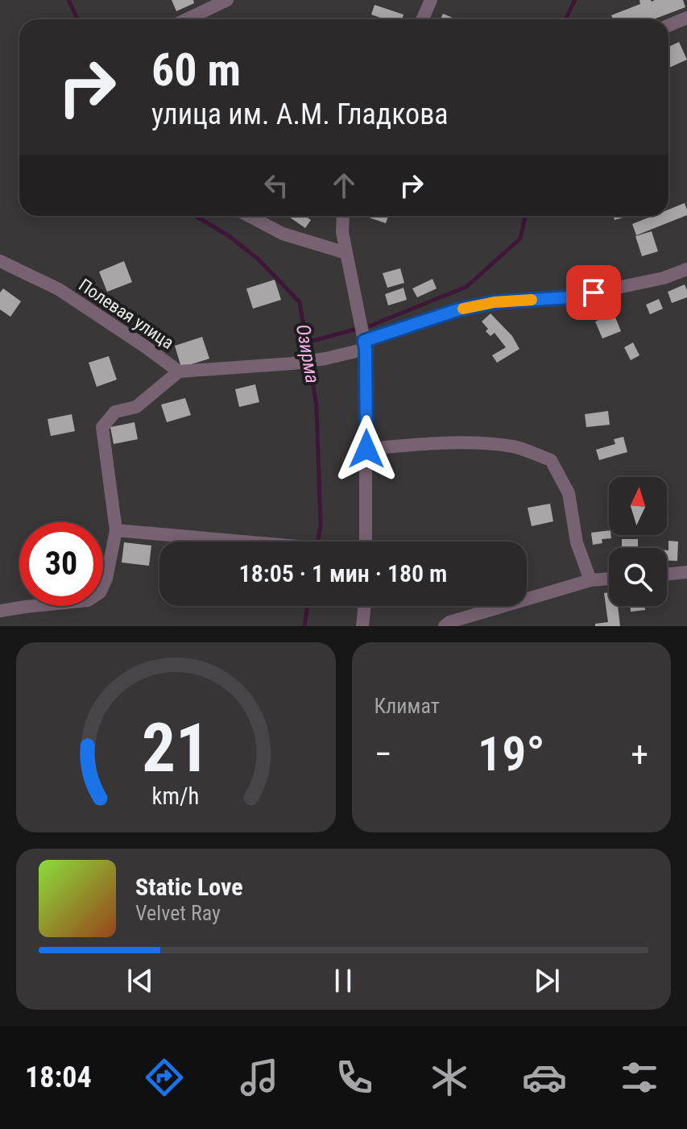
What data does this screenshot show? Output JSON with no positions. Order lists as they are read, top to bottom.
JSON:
{
  "streets": {
    "street": ["Полевая улица"]
  },
  "water": ["Озирма"],
  "north": "top",
  "page": {
    "turn": ["60 m", "улица им. А.М. Гладкова"],
    "limit": "30",
    "trip": "18:05 · 1 мин · 180 m",
    "tile": "Климат",
    "heat": ["−", "19°", "+"],
    "song": ["Static Love", "Velvet Ray"],
    "tabs": "18:04",
    "gauge": ["21", "km/h"]
  }
}
